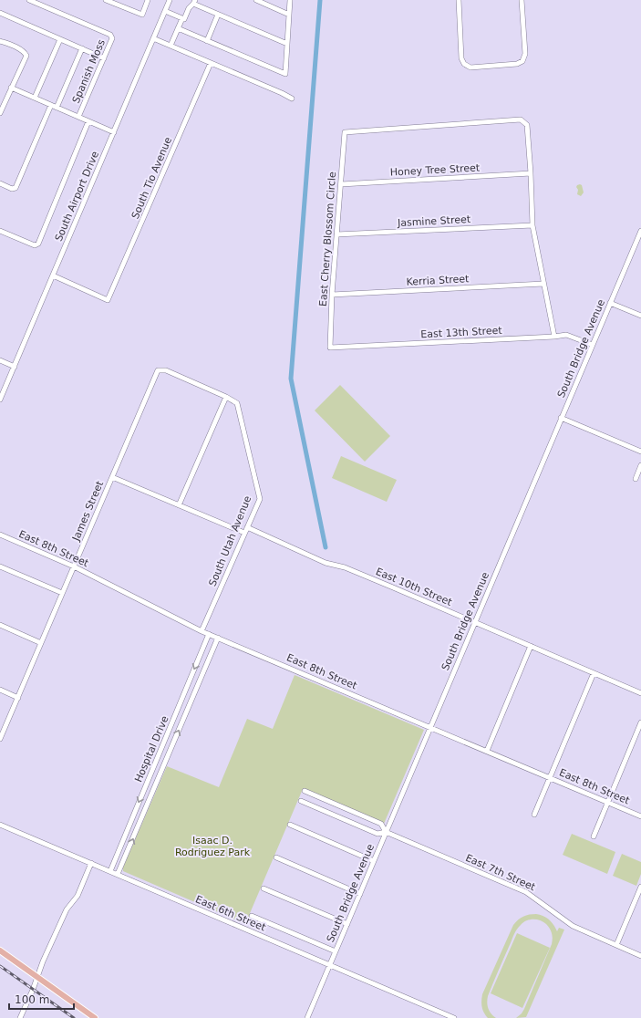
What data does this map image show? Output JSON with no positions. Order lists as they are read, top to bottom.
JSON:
{
  "streets": {
    "street": [
      "Spanish Moss",
      "Honey Tree Street",
      "South Tio Avenue",
      "South Airport Drive",
      "Jasmine Street",
      "East Cherry Blossom Circle",
      "Kerria Street",
      "East 13th Street",
      "South Bridge Avenue",
      "James Street",
      "South Utah Avenue",
      "East 8th Street",
      "East 10th Street",
      "Hospital Drive",
      "East 7th Street",
      "East 6th Street"
    ]
  },
  "crossings": [
    ["Honey Tree Street", "East Cherry Blossom Circle"],
    ["South Tio Avenue", "South Airport Drive"],
    ["Jasmine Street", "East Cherry Blossom Circle"],
    ["East Cherry Blossom Circle", "Kerria Street"],
    ["East Cherry Blossom Circle", "East 13th Street"],
    ["East 13th Street", "South Bridge Avenue"],
    ["South Bridge Avenue", "East 8th Street"],
    ["South Bridge Avenue", "East 10th Street"],
    ["South Bridge Avenue", "East 7th Street"],
    ["South Bridge Avenue", "East 6th Street"],
    ["James Street", "South Utah Avenue"],
    ["James Street", "East 8th Street"],
    ["South Utah Avenue", "East 8th Street"],
    ["South Utah Avenue", "East 10th Street"],
    ["East 8th Street", "Hospital Drive"],
    ["Hospital Drive", "East 6th Street"]
  ],
  "parks": ["Isaac D. Rodriguez Park"],
  "scale_bar": "100 m"
}
